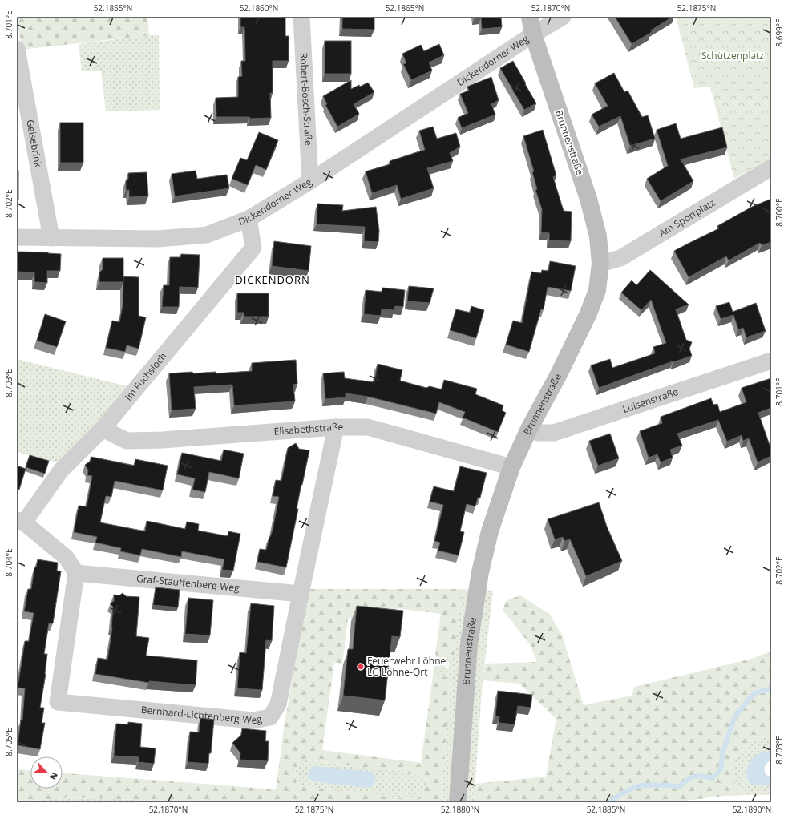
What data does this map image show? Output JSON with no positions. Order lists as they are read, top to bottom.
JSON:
{
  "streets": {
    "street": [
      "Dickendorner Weg",
      "Robert-Bosch-Straße",
      "Brunnenstraße",
      "Geisebrink",
      "Am Sportplatz",
      "Im Fuchsloch",
      "Luisenstraße",
      "Elisabethstraße",
      "Graf-Stauffenberg-Weg",
      "Bernhard-Lichtenberg-Weg"
    ]
  },
  "crossings": [
    ["Dickendorner Weg", "Robert-Bosch-Straße"],
    ["Dickendorner Weg", "Brunnenstraße"],
    ["Dickendorner Weg", "Geisebrink"],
    ["Dickendorner Weg", "Im Fuchsloch"],
    ["Brunnenstraße", "Am Sportplatz"],
    ["Brunnenstraße", "Luisenstraße"],
    ["Brunnenstraße", "Elisabethstraße"],
    ["Im Fuchsloch", "Elisabethstraße"],
    ["Elisabethstraße", "Bernhard-Lichtenberg-Weg"],
    ["Graf-Stauffenberg-Weg", "Bernhard-Lichtenberg-Weg"]
  ],
  "districts": ["DICKENDORN"],
  "parks": ["Schützenplatz"],
  "places": ["Feuerwehr Löhne, LG Löhne-Ort"],
  "north": "bottom right",
  "coordinates": [
    "52.1855°N",
    "52.1860°N",
    "52.1865°N",
    "52.1870°N",
    "52.1875°N",
    "8.701°E",
    "8.699°E",
    "8.702°E",
    "8.700°E",
    "8.703°E",
    "8.704°E",
    "8.705°E",
    "52.1880°N",
    "52.1885°N",
    "52.1890°N"
  ]
}
